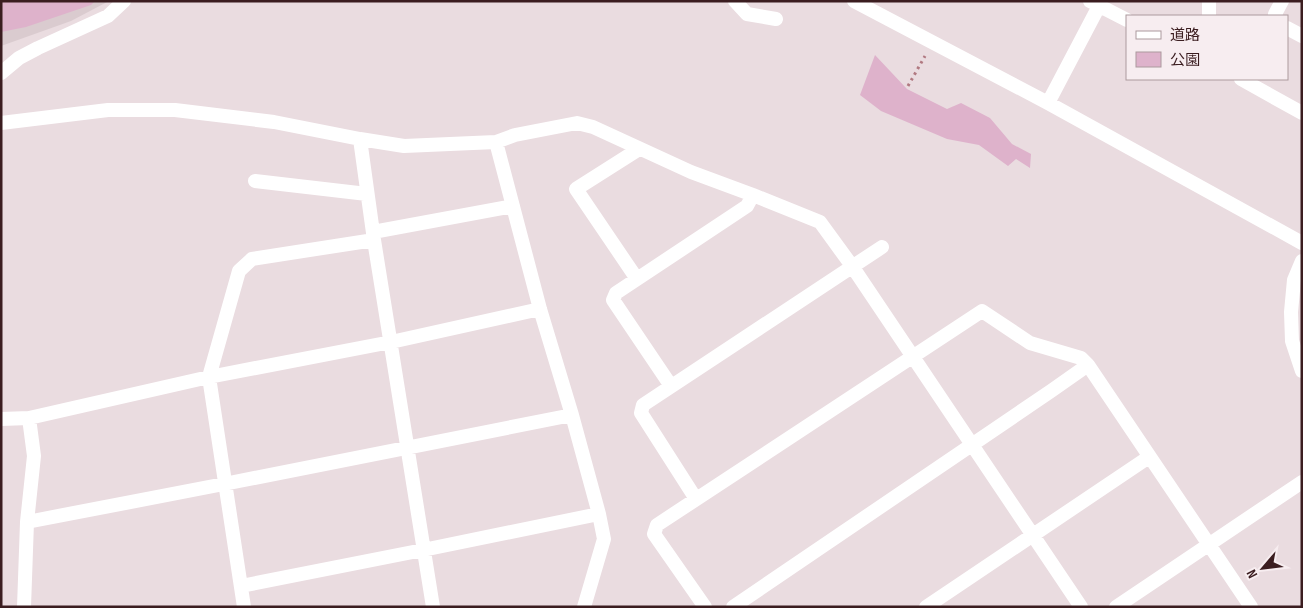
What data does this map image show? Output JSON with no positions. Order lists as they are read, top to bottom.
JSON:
{
  "legend": ["道路", "公園"],
  "north": "bottom left"
}
